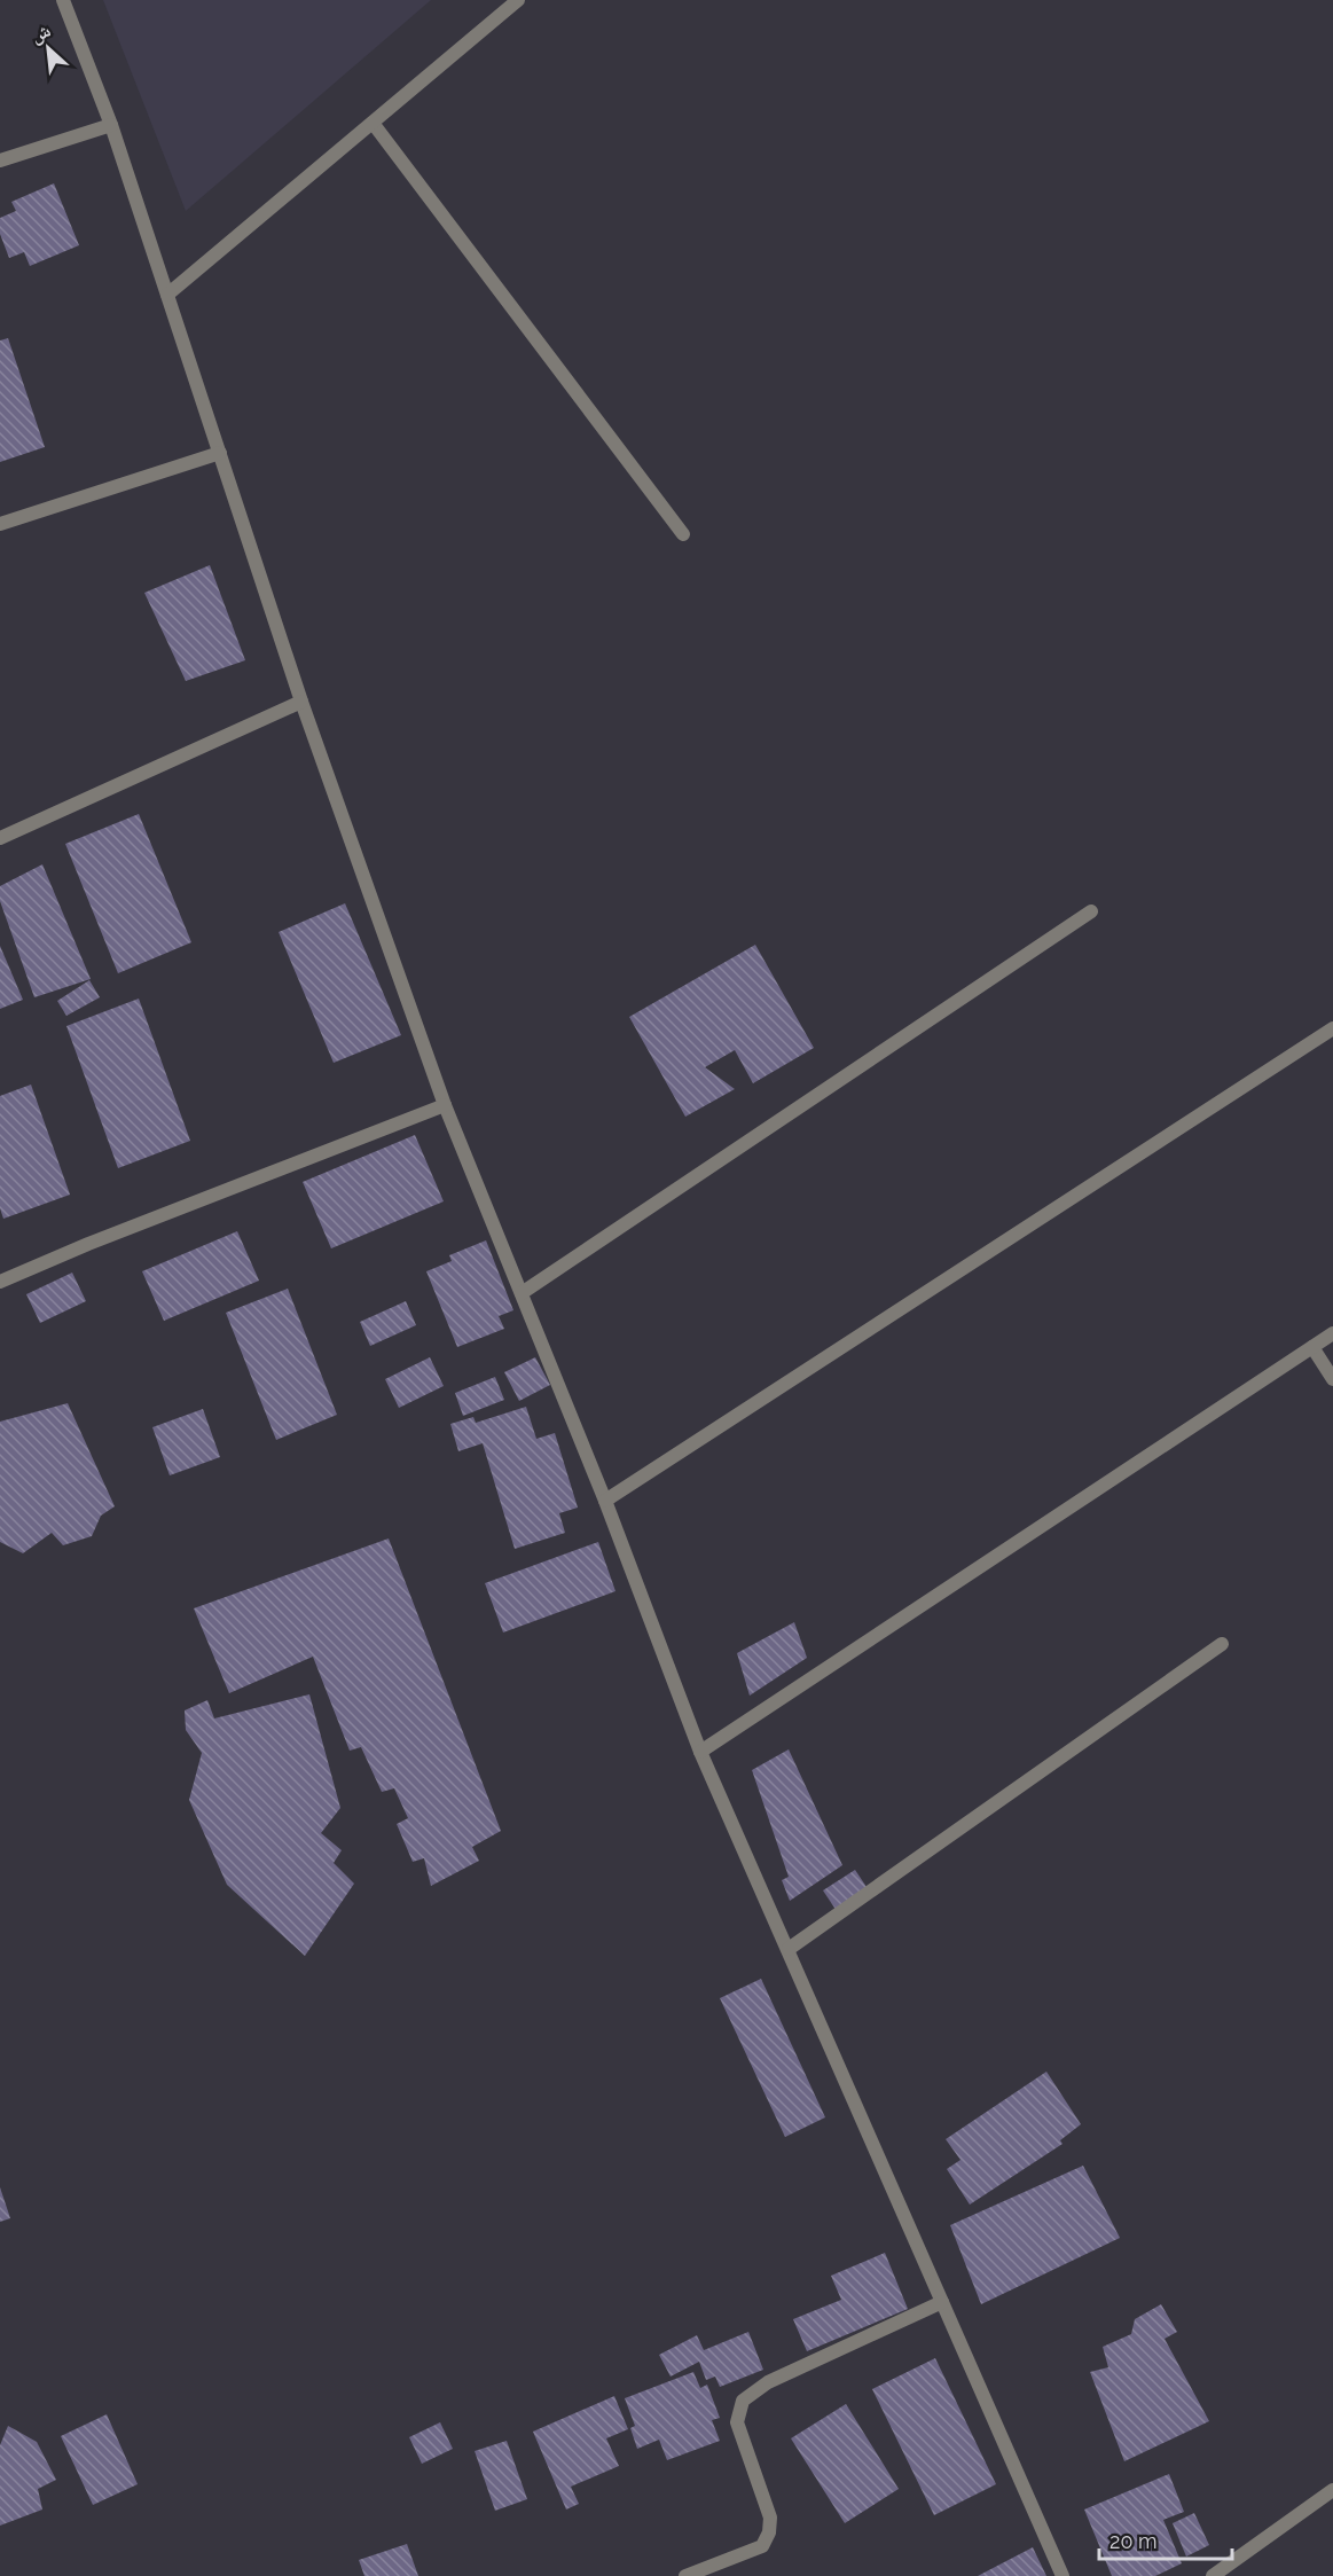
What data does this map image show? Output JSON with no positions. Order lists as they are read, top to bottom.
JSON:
{
  "scale_bar": "20 m",
  "north": "top left"
}
